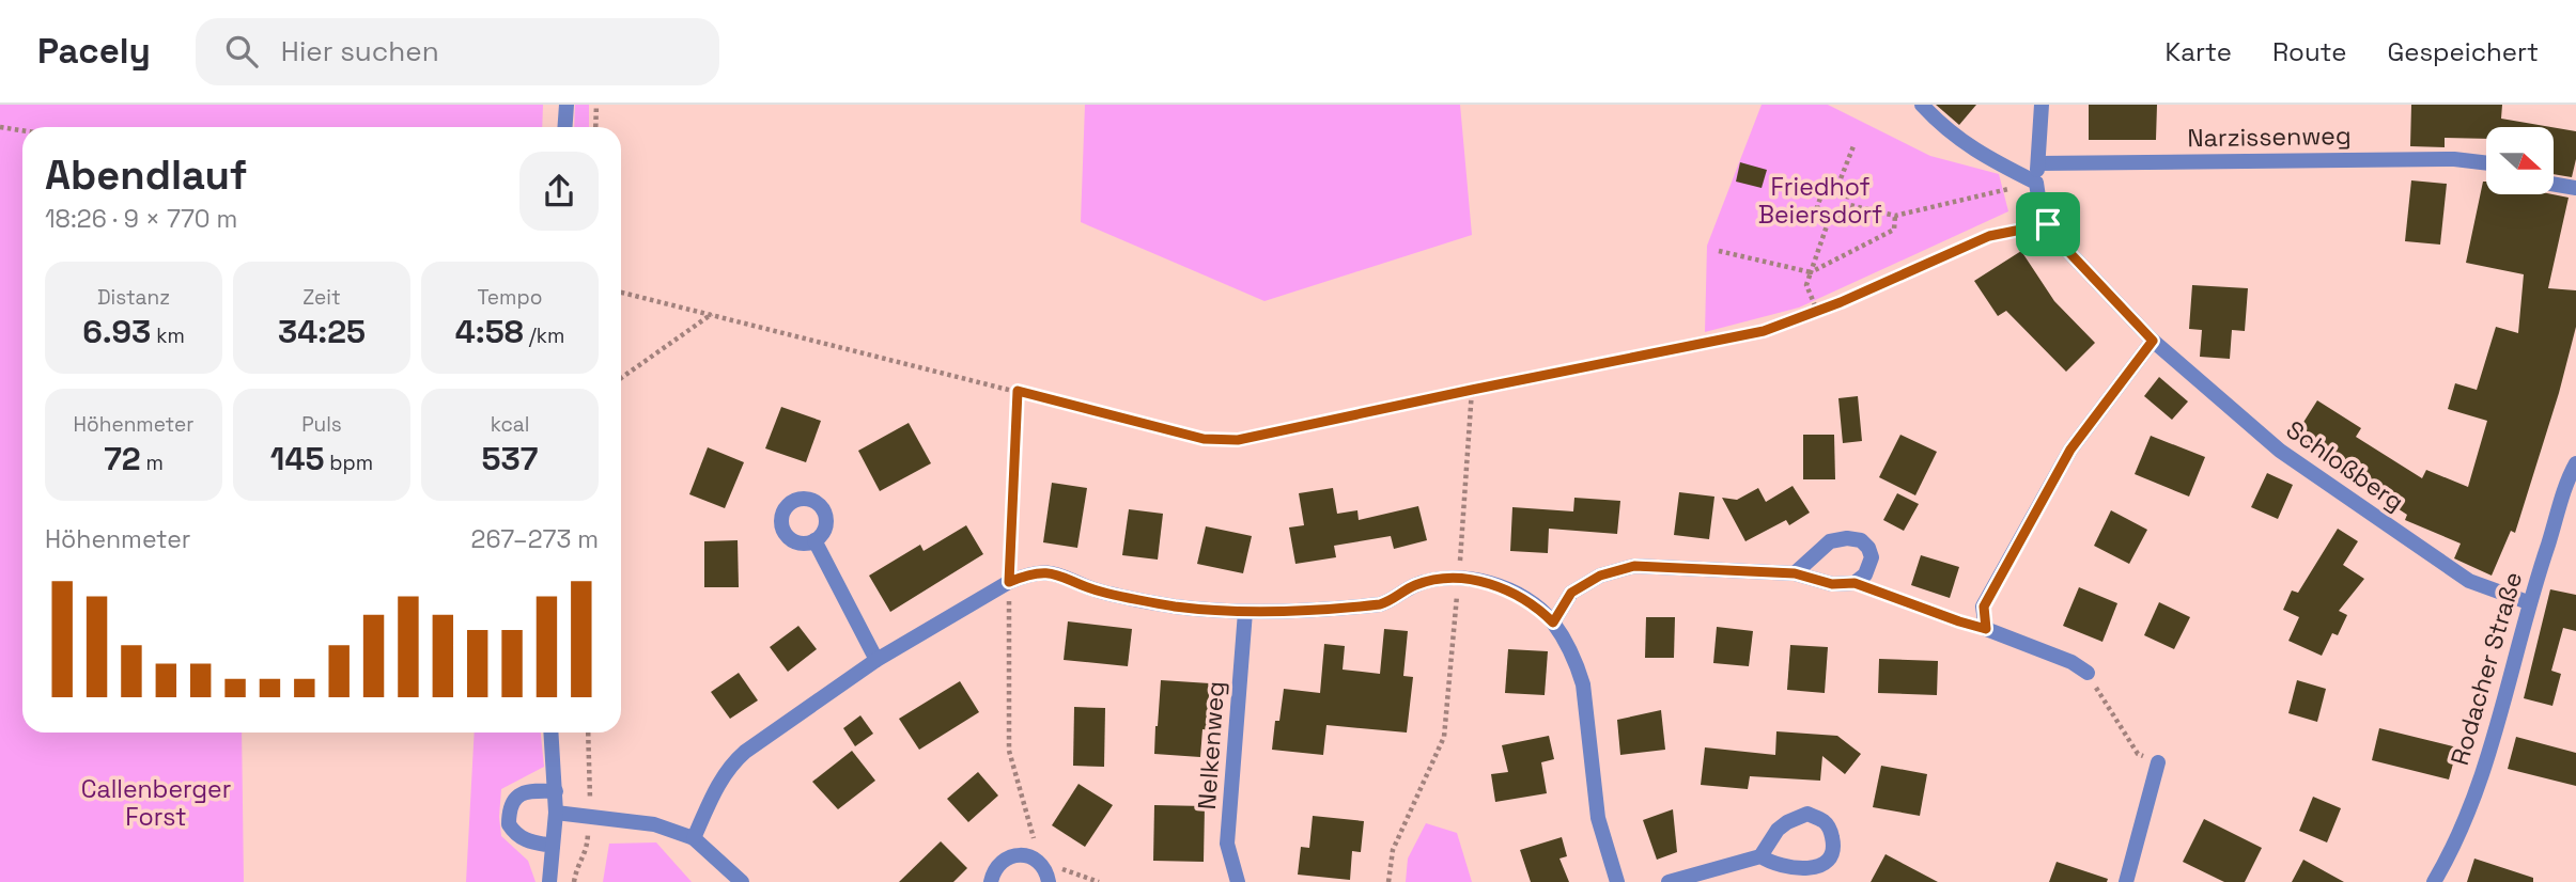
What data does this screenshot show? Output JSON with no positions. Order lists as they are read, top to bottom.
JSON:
{
  "streets": {
    "street": [
      "Narzissenweg",
      "Schloßberg",
      "Rodacher Straße",
      "Nelkenweg"
    ]
  },
  "crossings": [
    ["Narzissenweg", "Schloßberg"],
    ["Schloßberg", "Rodacher Straße"]
  ],
  "parks": ["Friedhof Beiersdorf", "Callenberger Forst"],
  "north": "right",
  "page": {
    "header": "Pacely",
    "search": "Hier suchen",
    "nav": ["Karte", "Route", "Gespeichert"],
    "heading": ["Abendlauf", "18:26 · 9 × 770 m"],
    "stats": [
      ["Distanz", "6.93 km"],
      ["Zeit", "34:25"],
      ["Tempo", "4:58 /km"],
      ["Höhenmeter", "72 m"],
      ["Puls", "145 bpm"],
      ["kcal", "537"]
    ],
    "chart": ["Höhenmeter", "267–273 m"]
  }
}
